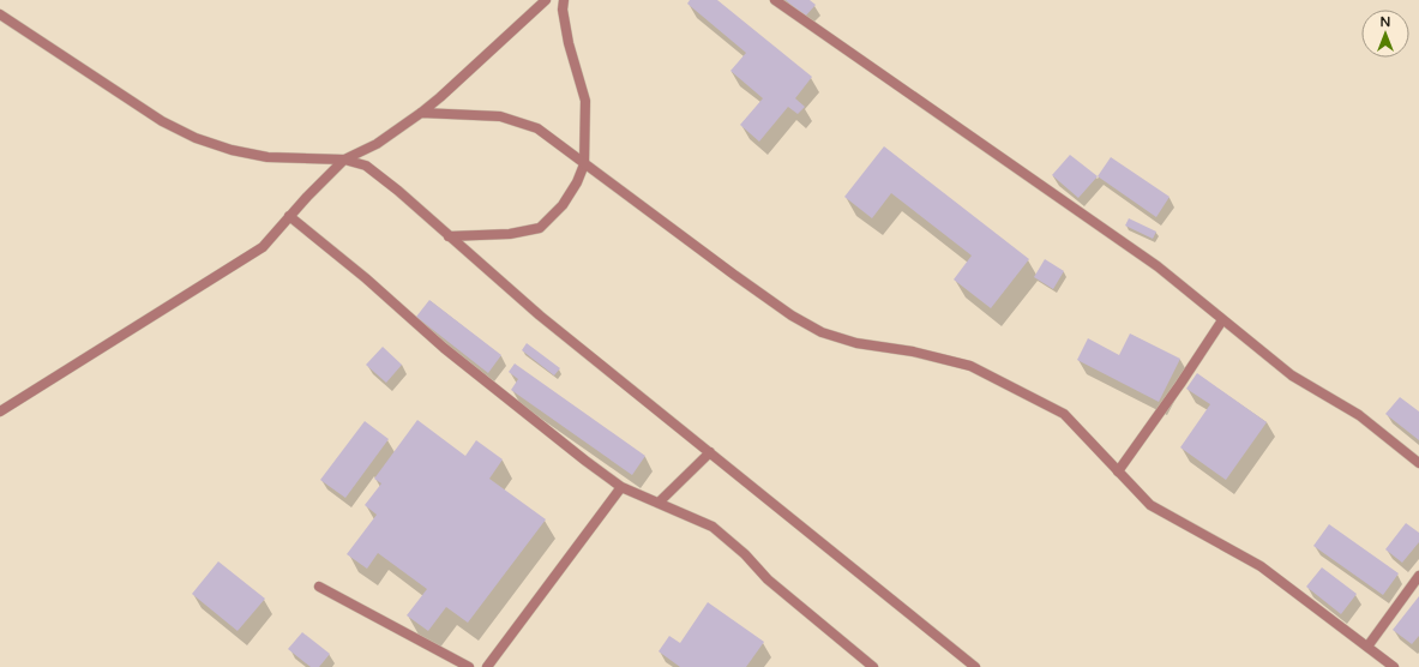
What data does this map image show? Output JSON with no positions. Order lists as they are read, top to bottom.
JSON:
{
  "north": "top"
}
